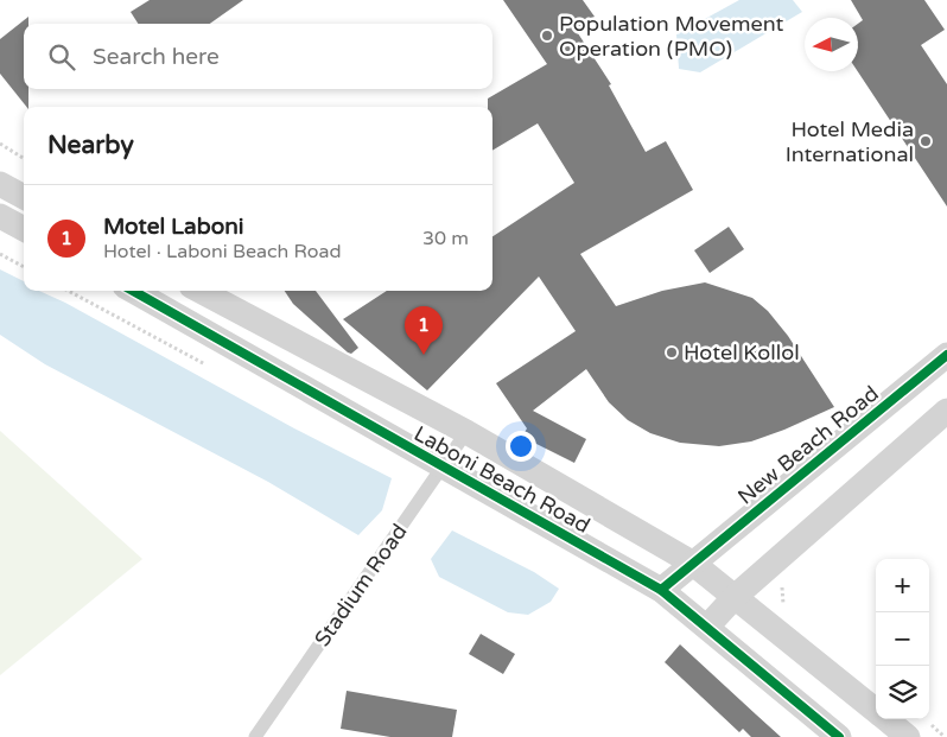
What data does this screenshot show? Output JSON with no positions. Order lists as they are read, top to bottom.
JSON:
{
  "streets": {
    "street": ["New Beach Road", "Laboni Beach Road"],
    "lane": ["Stadium Road"]
  },
  "crossings": [
    ["New Beach Road", "Laboni Beach Road"],
    ["Laboni Beach Road", "Stadium Road"]
  ],
  "places": ["Population Movement Operation (PMO)", "Hotel Media International", "Hotel Kollol"],
  "north": "left",
  "page": {
    "search": "Search here",
    "heading": "Nearby",
    "list": [
      {
        "mark": "1",
        "name": "Motel Laboni",
        "note": "Hotel · Laboni Beach Road",
        "value": "30 m"
      }
    ],
    "pins": "1",
    "map_buttons": ["+", "−"]
  }
}
